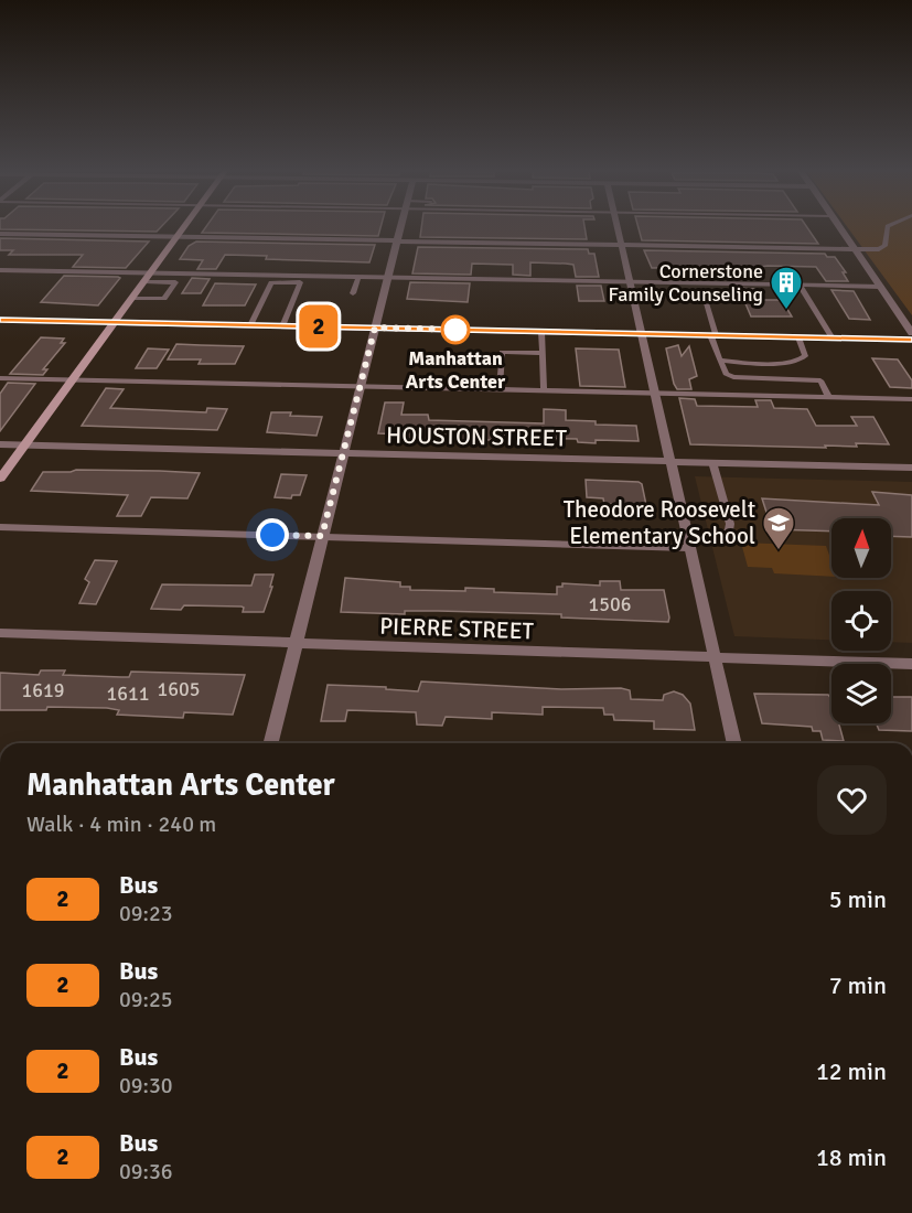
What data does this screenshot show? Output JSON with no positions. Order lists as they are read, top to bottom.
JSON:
{
  "streets": {
    "street": ["HOUSTON STREET", "PIERRE STREET"]
  },
  "places": {
    "building": ["Cornerstone Family Counseling"],
    "other": ["Manhattan Arts Center"],
    "school or university": ["Theodore Roosevelt Elementary School"]
  },
  "lines": ["bus line 2"],
  "house_numbers": [
    "1506",
    "1605",
    "1619",
    "1611"
  ],
  "north": "top",
  "page": {
    "on_map": "2",
    "heading": ["Manhattan Arts Center", "Walk · 4 min · 240 m"],
    "list": [
      {
        "mark": "2",
        "name": "Bus",
        "note": "09:23",
        "value": "5 min"
      },
      {
        "mark": "2",
        "name": "Bus",
        "note": "09:25",
        "value": "7 min"
      },
      {
        "mark": "2",
        "name": "Bus",
        "note": "09:30",
        "value": "12 min"
      },
      {
        "mark": "2",
        "name": "Bus",
        "note": "09:36",
        "value": "18 min"
      }
    ]
  }
}
